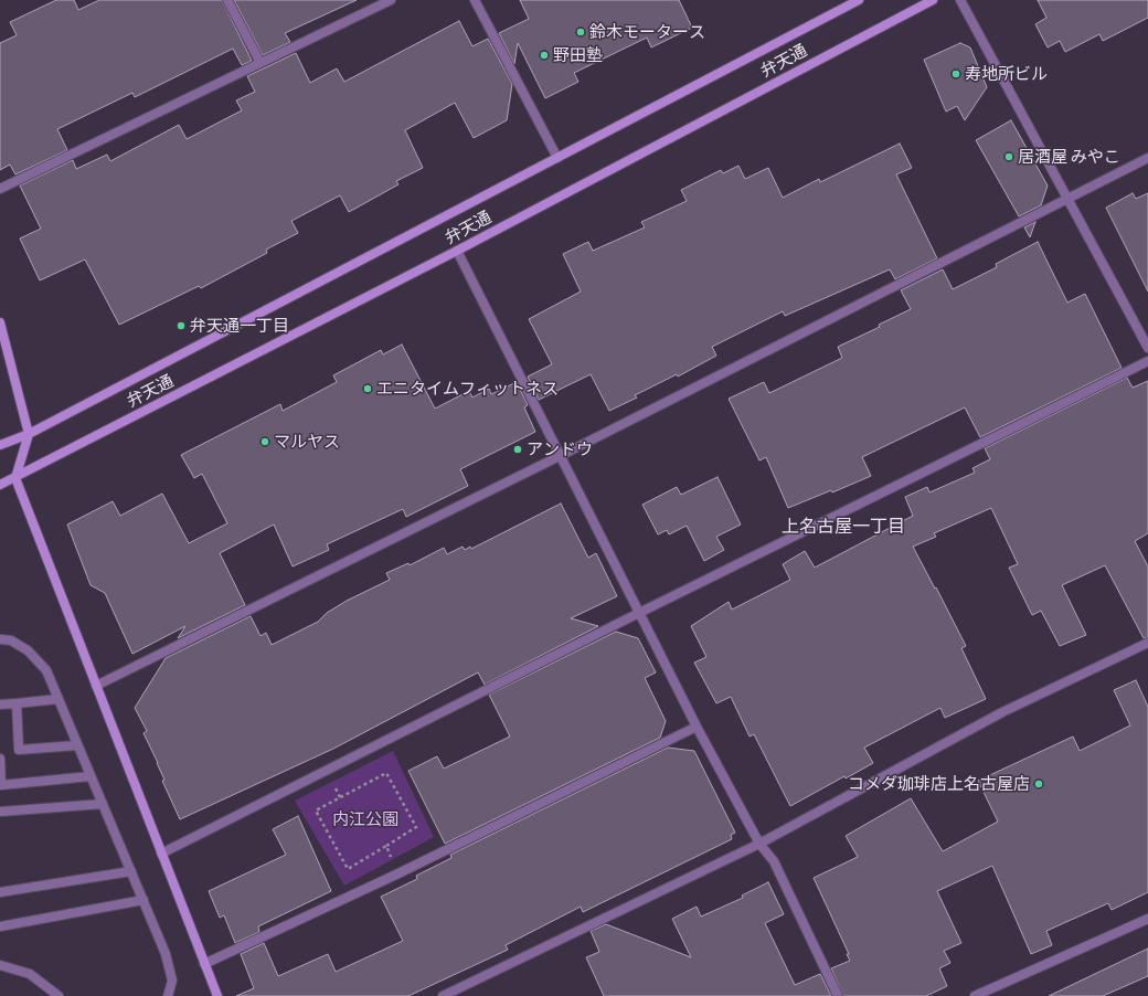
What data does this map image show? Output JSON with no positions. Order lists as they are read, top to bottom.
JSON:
{
  "streets": {
    "street": ["弁天通"]
  },
  "districts": ["上名古屋一丁目"],
  "parks": ["内江公園"],
  "places": [
    "鈴木モータース",
    "野田塾",
    "寿地所ビル",
    "居酒屋 みやこ",
    "弁天通一丁目",
    "エニタイムフィットネス",
    "マルヤス",
    "アンドウ",
    "コメダ珈琲店上名古屋店"
  ]
}
